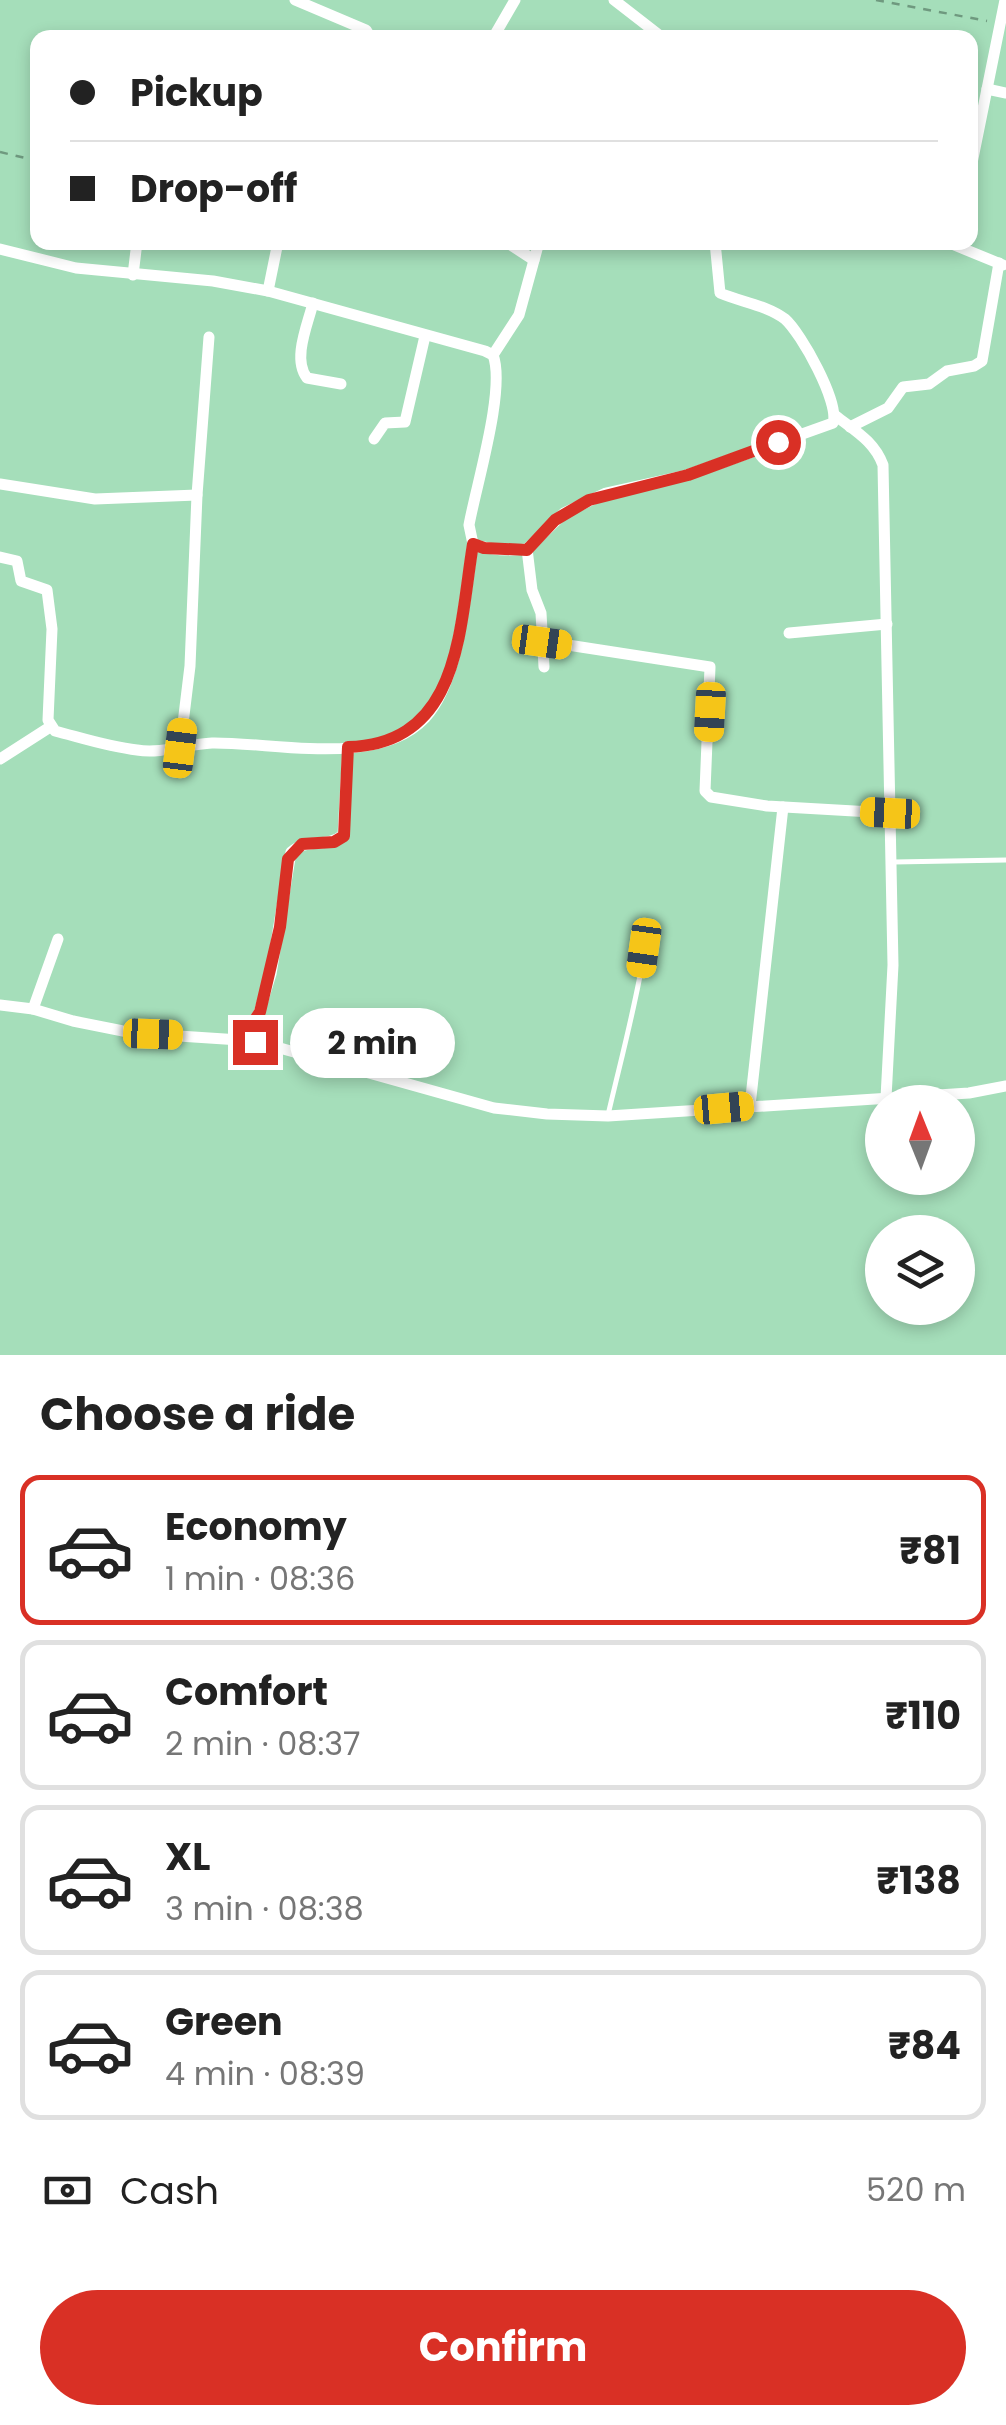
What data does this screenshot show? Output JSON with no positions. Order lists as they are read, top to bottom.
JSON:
{
  "north": "top",
  "page": {
    "banner": ["Pickup", "Drop-off"],
    "bubble": "2 min",
    "heading": "Choose a ride",
    "list": [
      {
        "name": "Economy",
        "note": "1 min · 08:36",
        "value": "₹81"
      },
      {
        "name": "Comfort",
        "note": "2 min · 08:37",
        "value": "₹110"
      },
      {
        "name": "XL",
        "note": "3 min · 08:38",
        "value": "₹138"
      },
      {
        "name": "Green",
        "note": "4 min · 08:39",
        "value": "₹84"
      }
    ],
    "pay": ["Cash", "520 m"],
    "buttons": "Confirm"
  }
}
